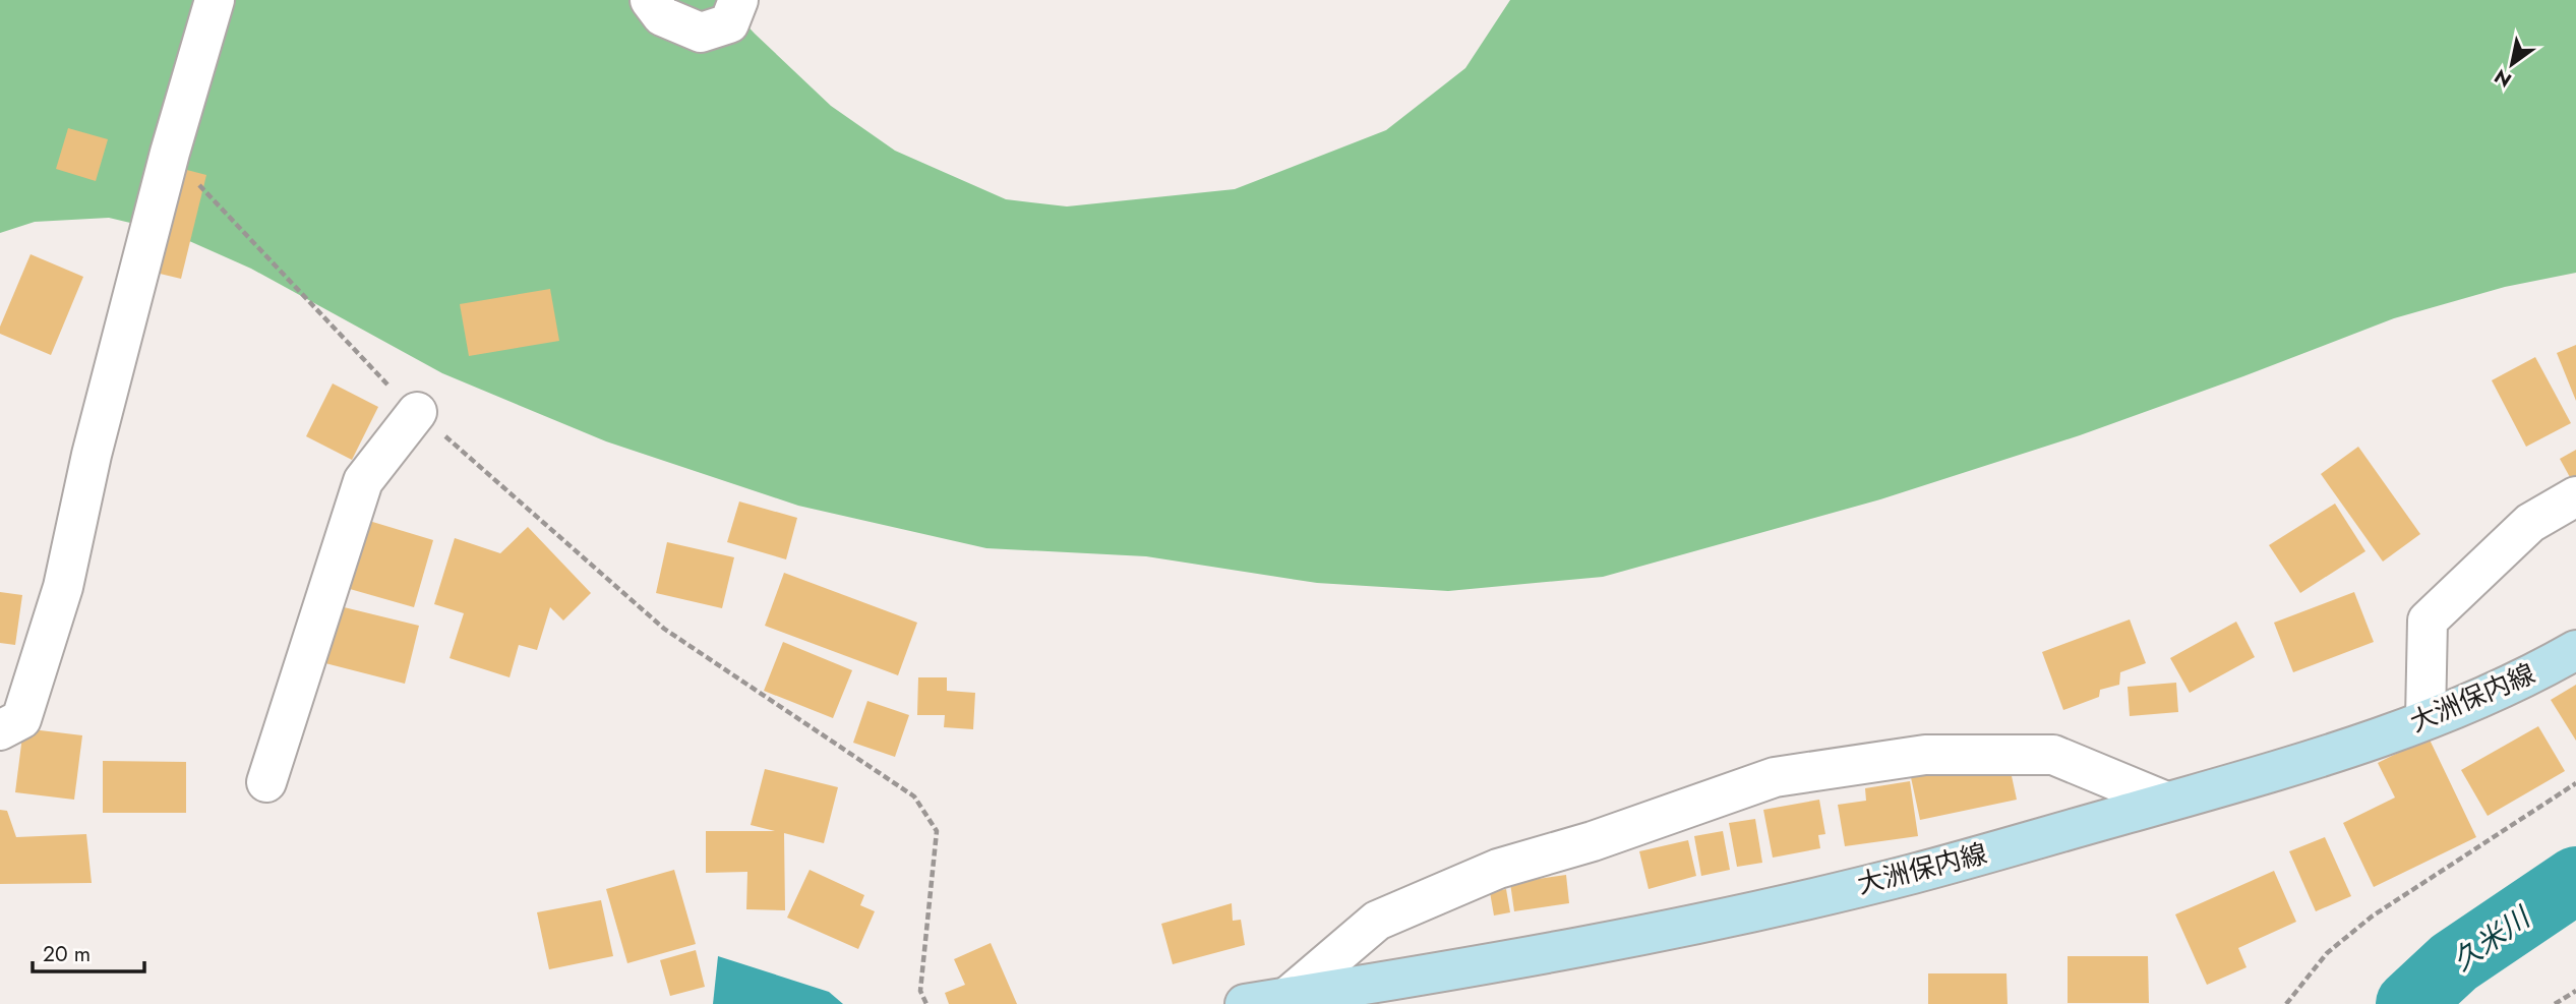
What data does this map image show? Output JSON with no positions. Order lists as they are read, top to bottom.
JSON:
{
  "streets": {
    "main road": ["大洲保内線"]
  },
  "water": ["久米川"],
  "scale_bar": "20 m",
  "north": "bottom left"
}
